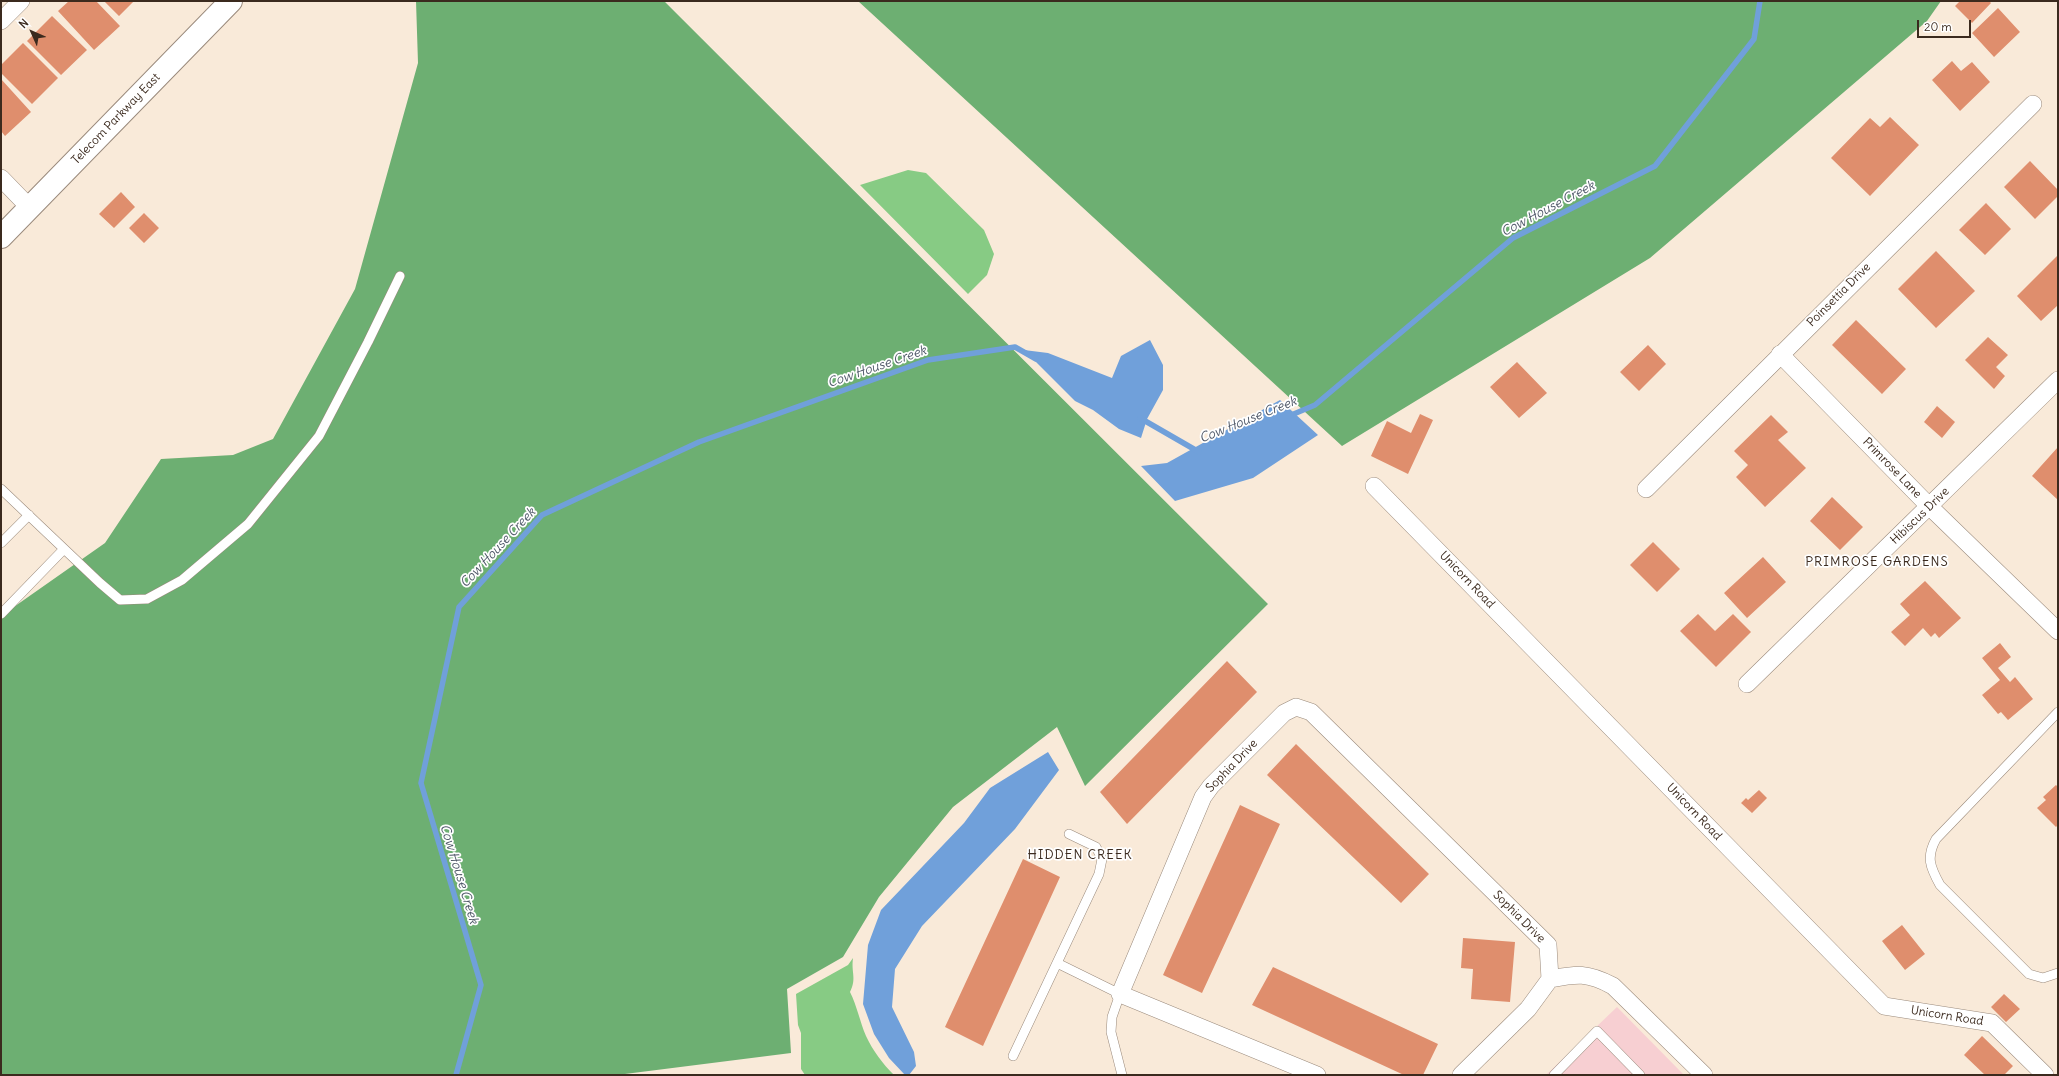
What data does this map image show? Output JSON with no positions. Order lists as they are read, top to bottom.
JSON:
{
  "streets": {
    "street": [
      "Telecom Parkway East",
      "Poinsettia Drive",
      "Primrose Lane",
      "Hibiscus Drive",
      "Unicorn Road",
      "Sophia Drive"
    ]
  },
  "crossings": [
    ["Poinsettia Drive", "Primrose Lane"],
    ["Primrose Lane", "Hibiscus Drive"]
  ],
  "districts": ["PRIMROSE GARDENS", "HIDDEN CREEK"],
  "water": ["Cow House Creek"],
  "scale_bar": "20 m",
  "north": "top left"
}
